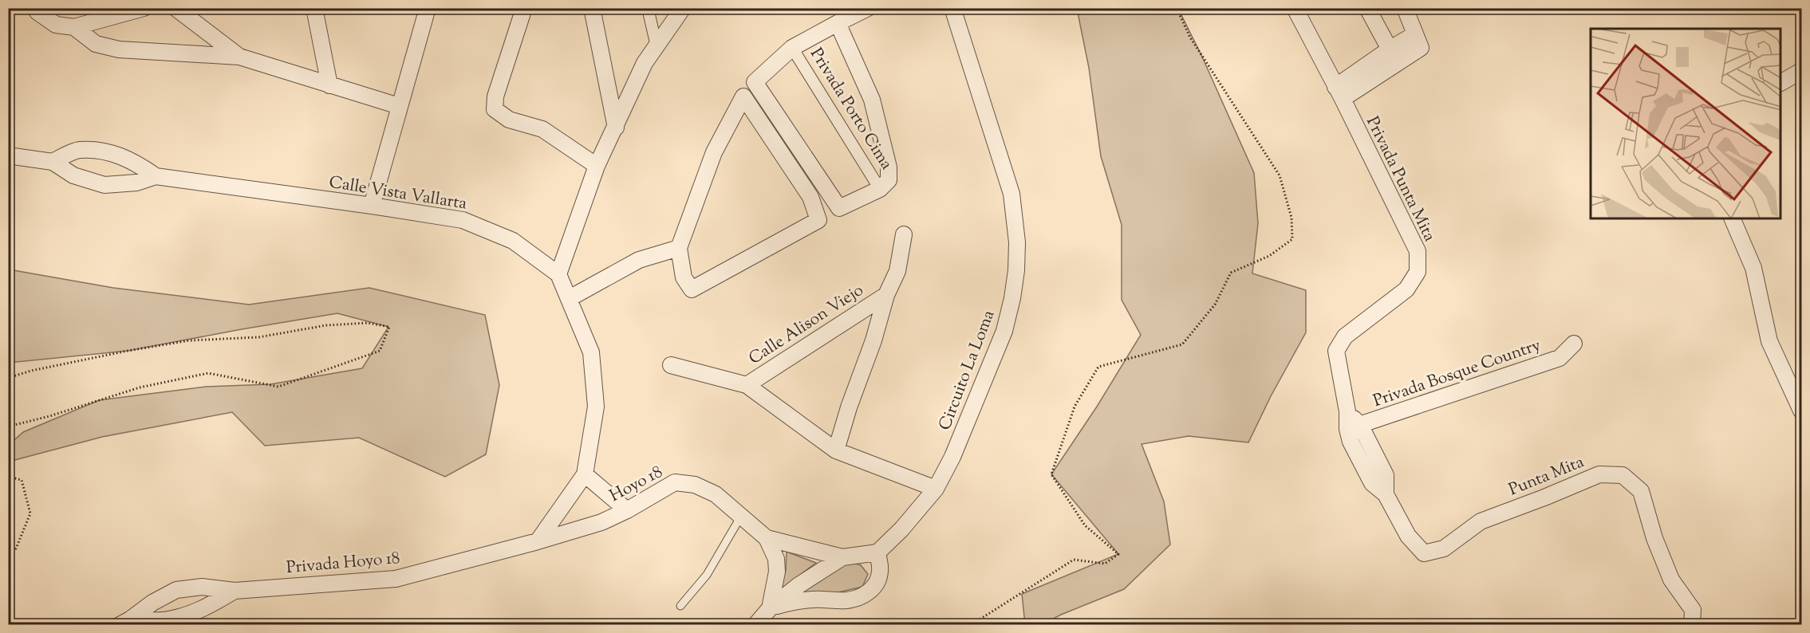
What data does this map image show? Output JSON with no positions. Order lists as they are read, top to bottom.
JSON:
{
  "streets": {
    "street": [
      "Privada Porto Cima",
      "Privada Punta Mita",
      "Calle Vista Vallarta",
      "Calle Alison Viejo",
      "Circuito La Loma",
      "Privada Bosque Country",
      "Punta Mita",
      "Hoyo 18",
      "Privada Hoyo 18"
    ]
  },
  "crossings": [
    ["Privada Punta Mita", "Privada Bosque Country"],
    ["Privada Punta Mita", "Punta Mita"],
    ["Calle Vista Vallarta", "Hoyo 18"],
    ["Calle Vista Vallarta", "Privada Hoyo 18"],
    ["Calle Alison Viejo", "Circuito La Loma"],
    ["Privada Bosque Country", "Punta Mita"],
    ["Hoyo 18", "Privada Hoyo 18"]
  ]
}
